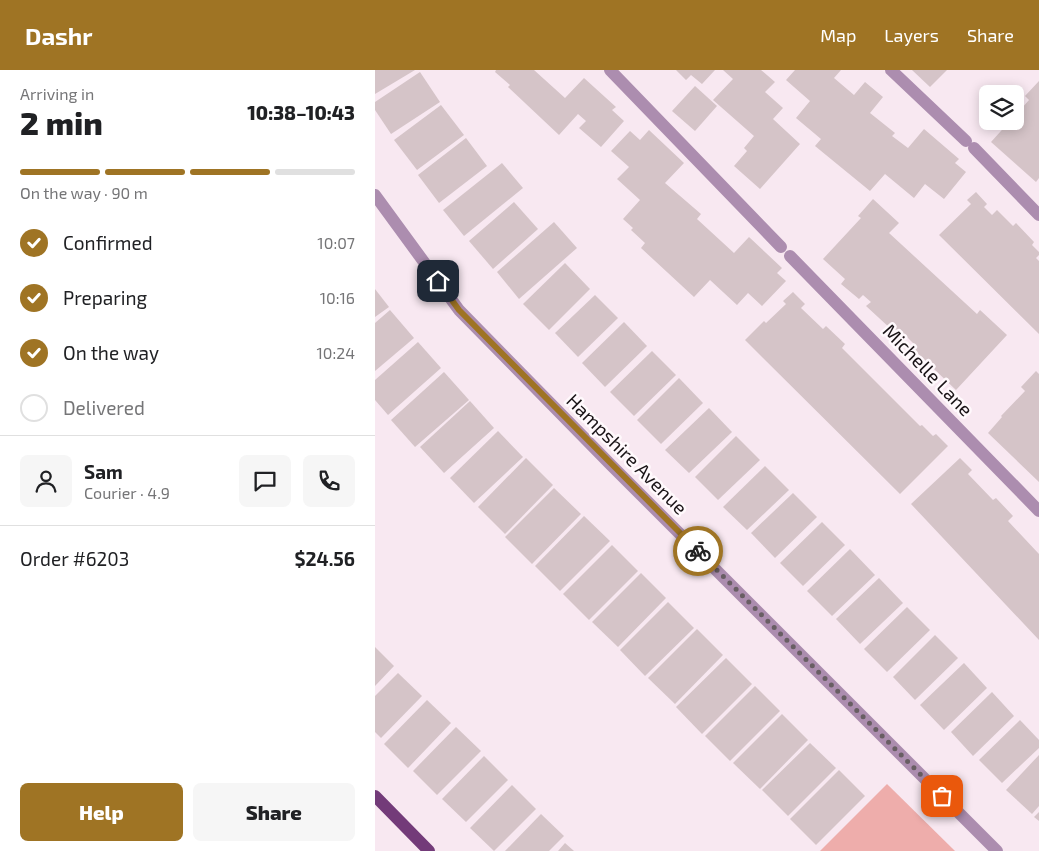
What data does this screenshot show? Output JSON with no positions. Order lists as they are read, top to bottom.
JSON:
{
  "streets": {
    "street": ["Michelle Lane", "Hampshire Avenue"]
  },
  "page": {
    "header": "Dashr",
    "nav": ["Map", "Layers", "Share"],
    "heading": ["2 min", "Arriving in", "10:38–10:43"],
    "panel": [
      "Sam",
      "Courier · 4.9",
      "Order #6203",
      "$24.56"
    ],
    "bar": "On the way · 90 m",
    "list": [
      ["Confirmed", "10:07"],
      ["Preparing", "10:16"],
      ["On the way", "10:24"],
      "Delivered"
    ],
    "buttons": ["Help", "Share"]
  }
}
